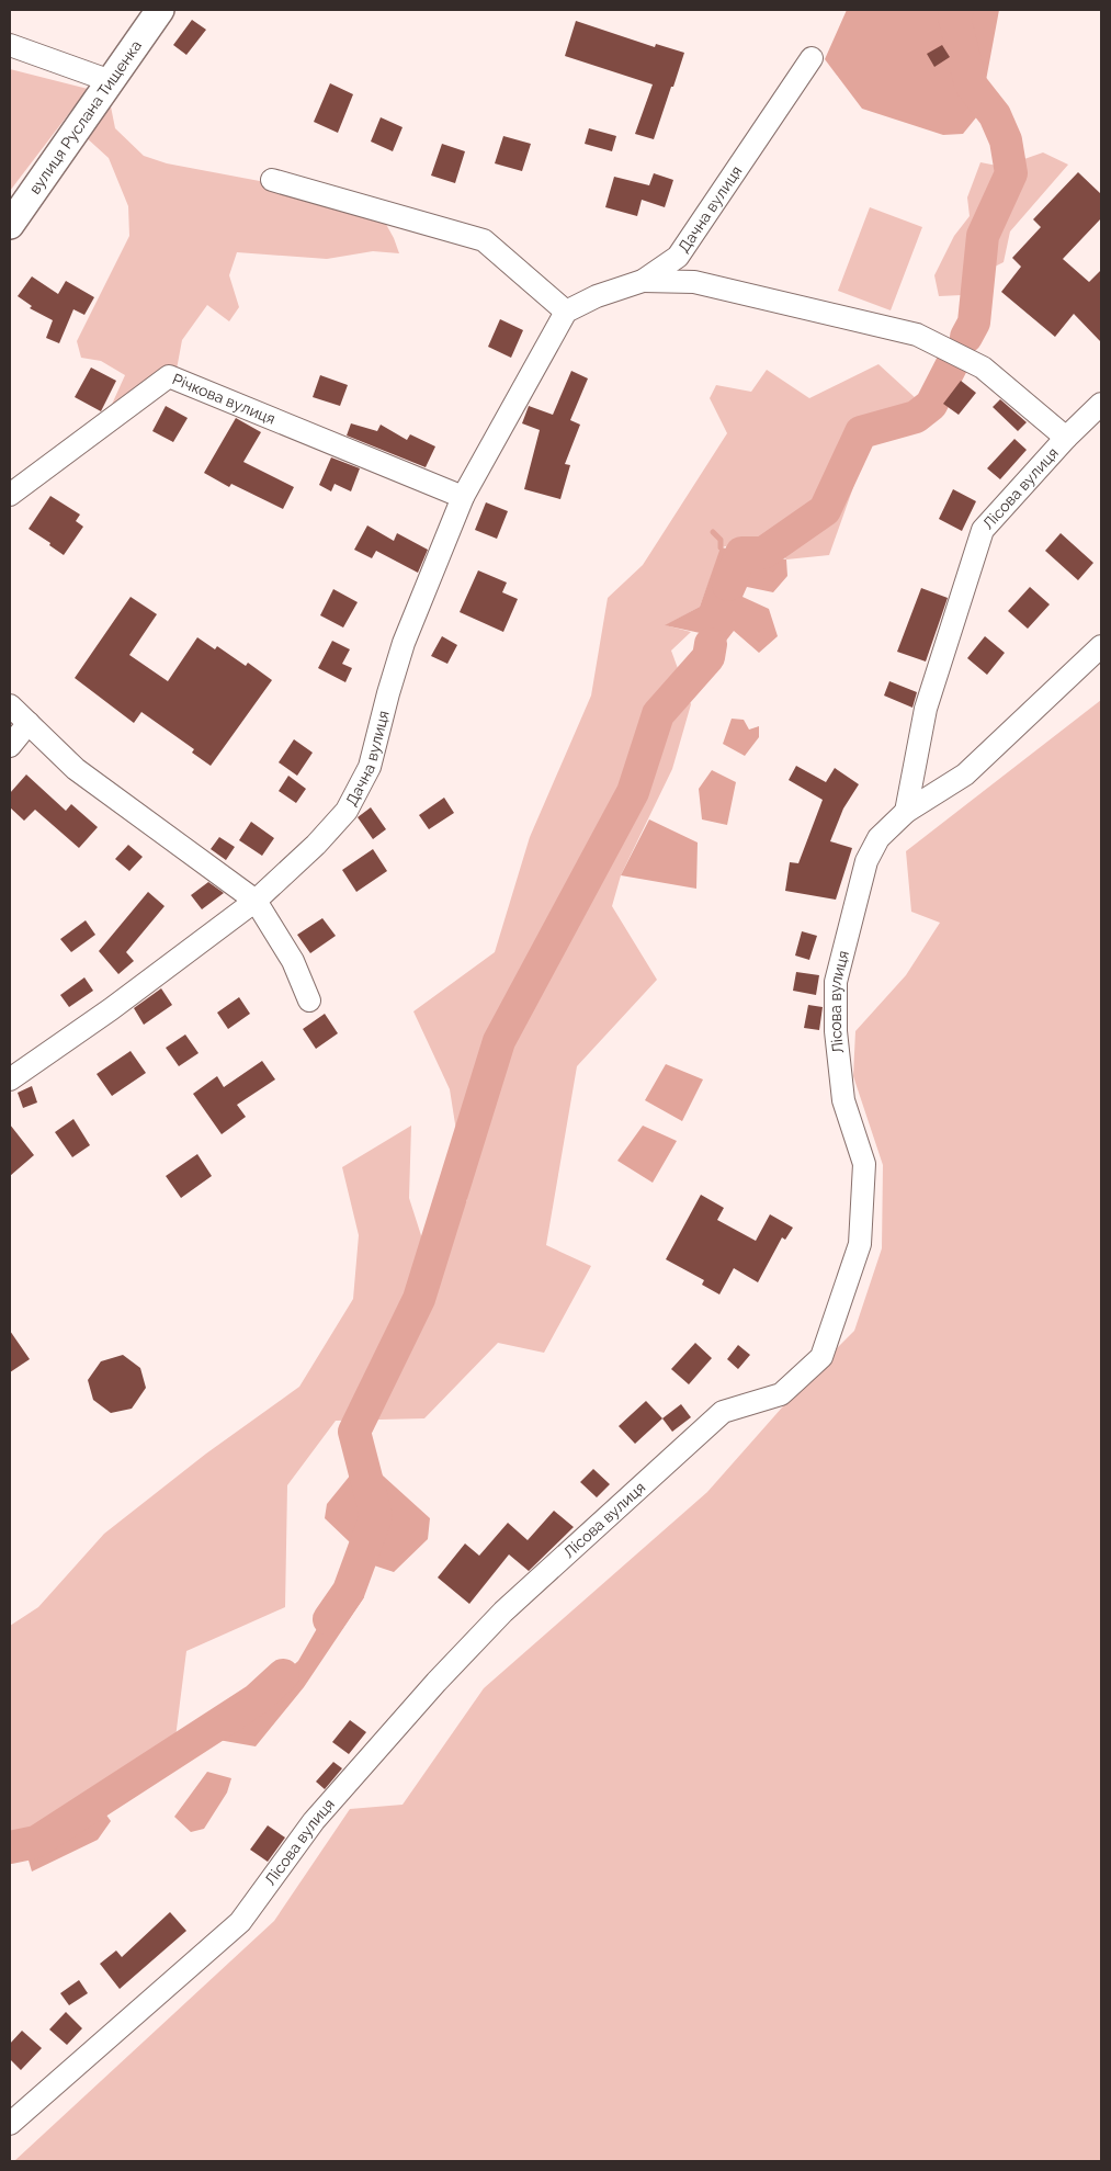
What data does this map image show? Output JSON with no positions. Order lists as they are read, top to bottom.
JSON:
{
  "streets": {
    "street": [
      "вулиця Руслана Тищенка",
      "Дачна вулиця",
      "Річкова вулиця",
      "Лісова вулиця"
    ]
  },
  "crossings": [
    ["Дачна вулиця", "Річкова вулиця"]
  ]
}
